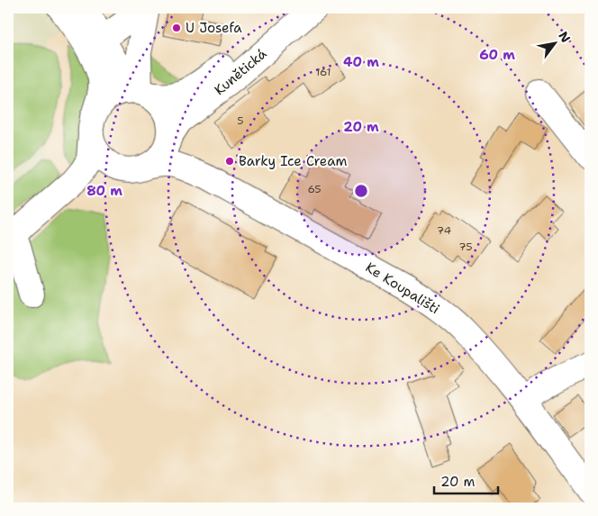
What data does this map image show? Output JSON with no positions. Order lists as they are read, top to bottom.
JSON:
{
  "streets": {
    "street": ["Kunětická", "Ke Koupališti"]
  },
  "crossings": [
    ["Kunětická", "Ke Koupališti"]
  ],
  "places": ["U Josefa", "Barky Ice Cream"],
  "house_numbers": [
    "161",
    "5",
    "65",
    "74",
    "75"
  ],
  "scale_bar": "20 m",
  "north": "top right",
  "rings": [
    "60 m",
    "40 m",
    "20 m",
    "80 m"
  ]
}
